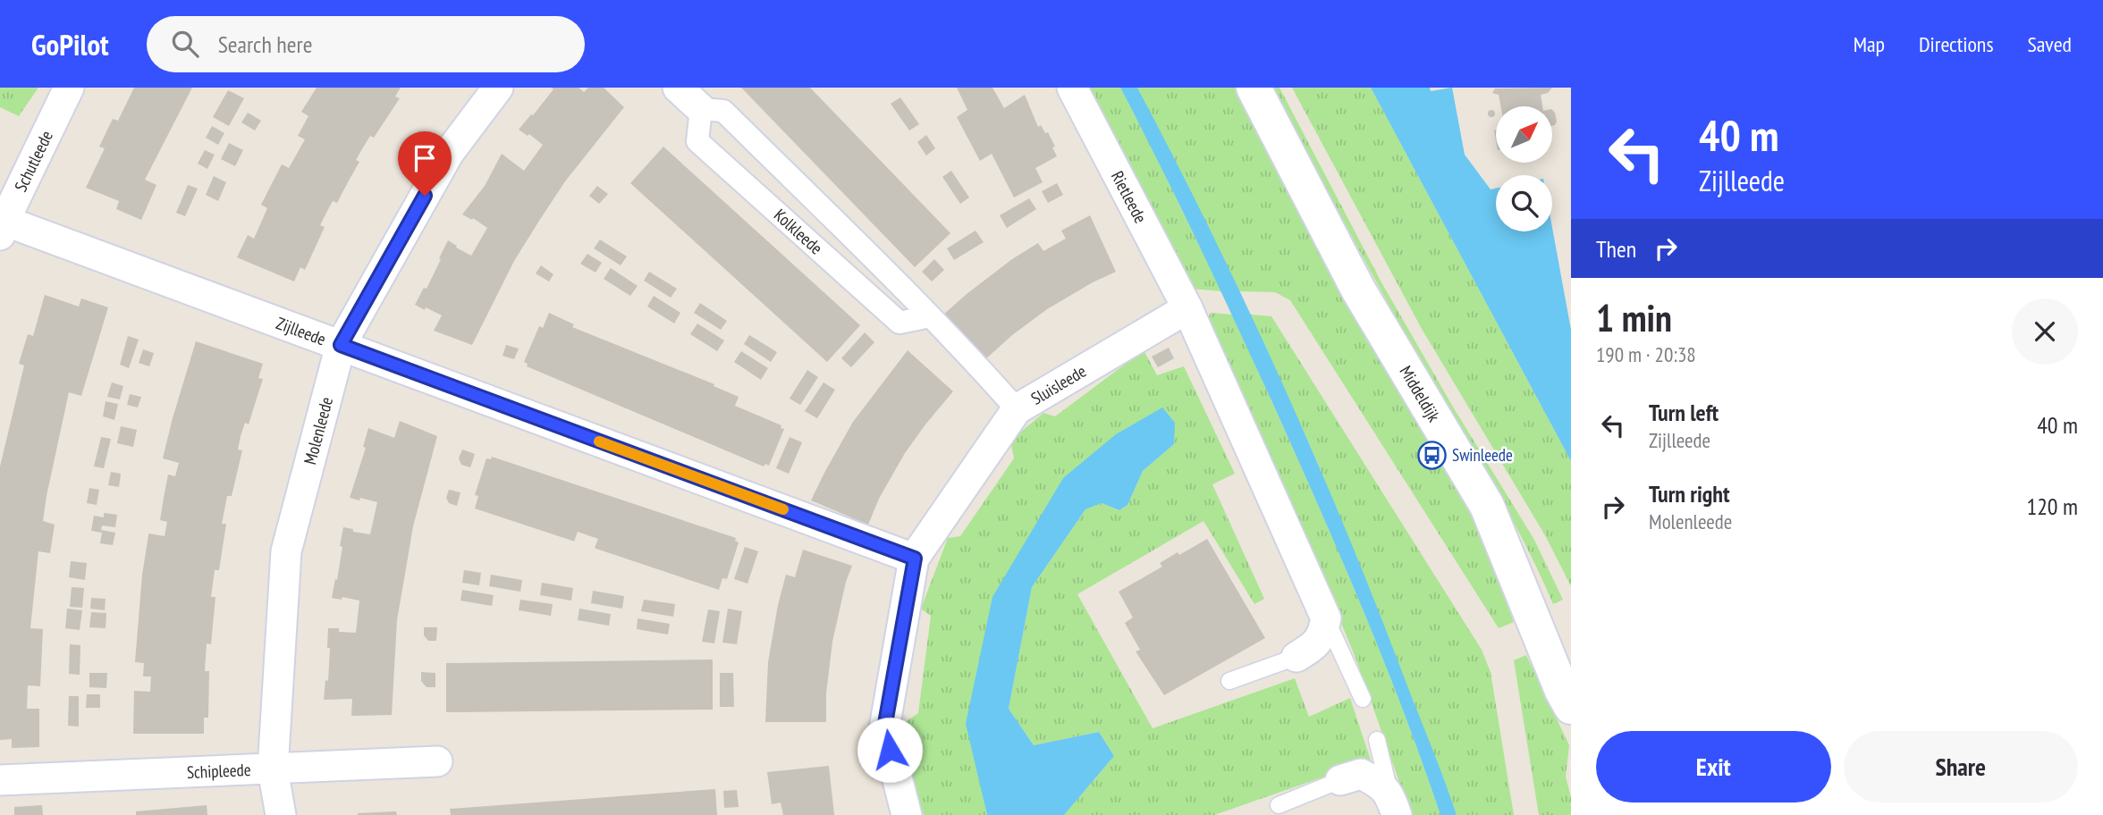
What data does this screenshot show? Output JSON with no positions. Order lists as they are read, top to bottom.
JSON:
{
  "streets": {
    "street": [
      "Schutleede",
      "Rietleede",
      "Kolkleede",
      "Zijlleede",
      "Sluisleede",
      "Middeldijk",
      "Molenleede",
      "Schipleede"
    ]
  },
  "crossings": [
    ["Schutleede", "Zijlleede"],
    ["Rietleede", "Sluisleede"],
    ["Kolkleede", "Sluisleede"],
    ["Zijlleede", "Sluisleede"],
    ["Zijlleede", "Molenleede"],
    ["Molenleede", "Schipleede"]
  ],
  "places": {
    "bus stop": ["Swinleede"]
  },
  "north": "top right",
  "page": {
    "header": "GoPilot",
    "search": "Search here",
    "nav": ["Map", "Directions", "Saved"],
    "turn": ["40 m", "Zijlleede"],
    "then": "Then",
    "heading": ["1 min", "190 m · 20:38"],
    "list": [
      {
        "name": "Turn left",
        "note": "Zijlleede",
        "value": "40 m"
      },
      {
        "name": "Turn right",
        "note": "Molenleede",
        "value": "120 m"
      }
    ],
    "buttons": ["Exit", "Share"]
  }
}
